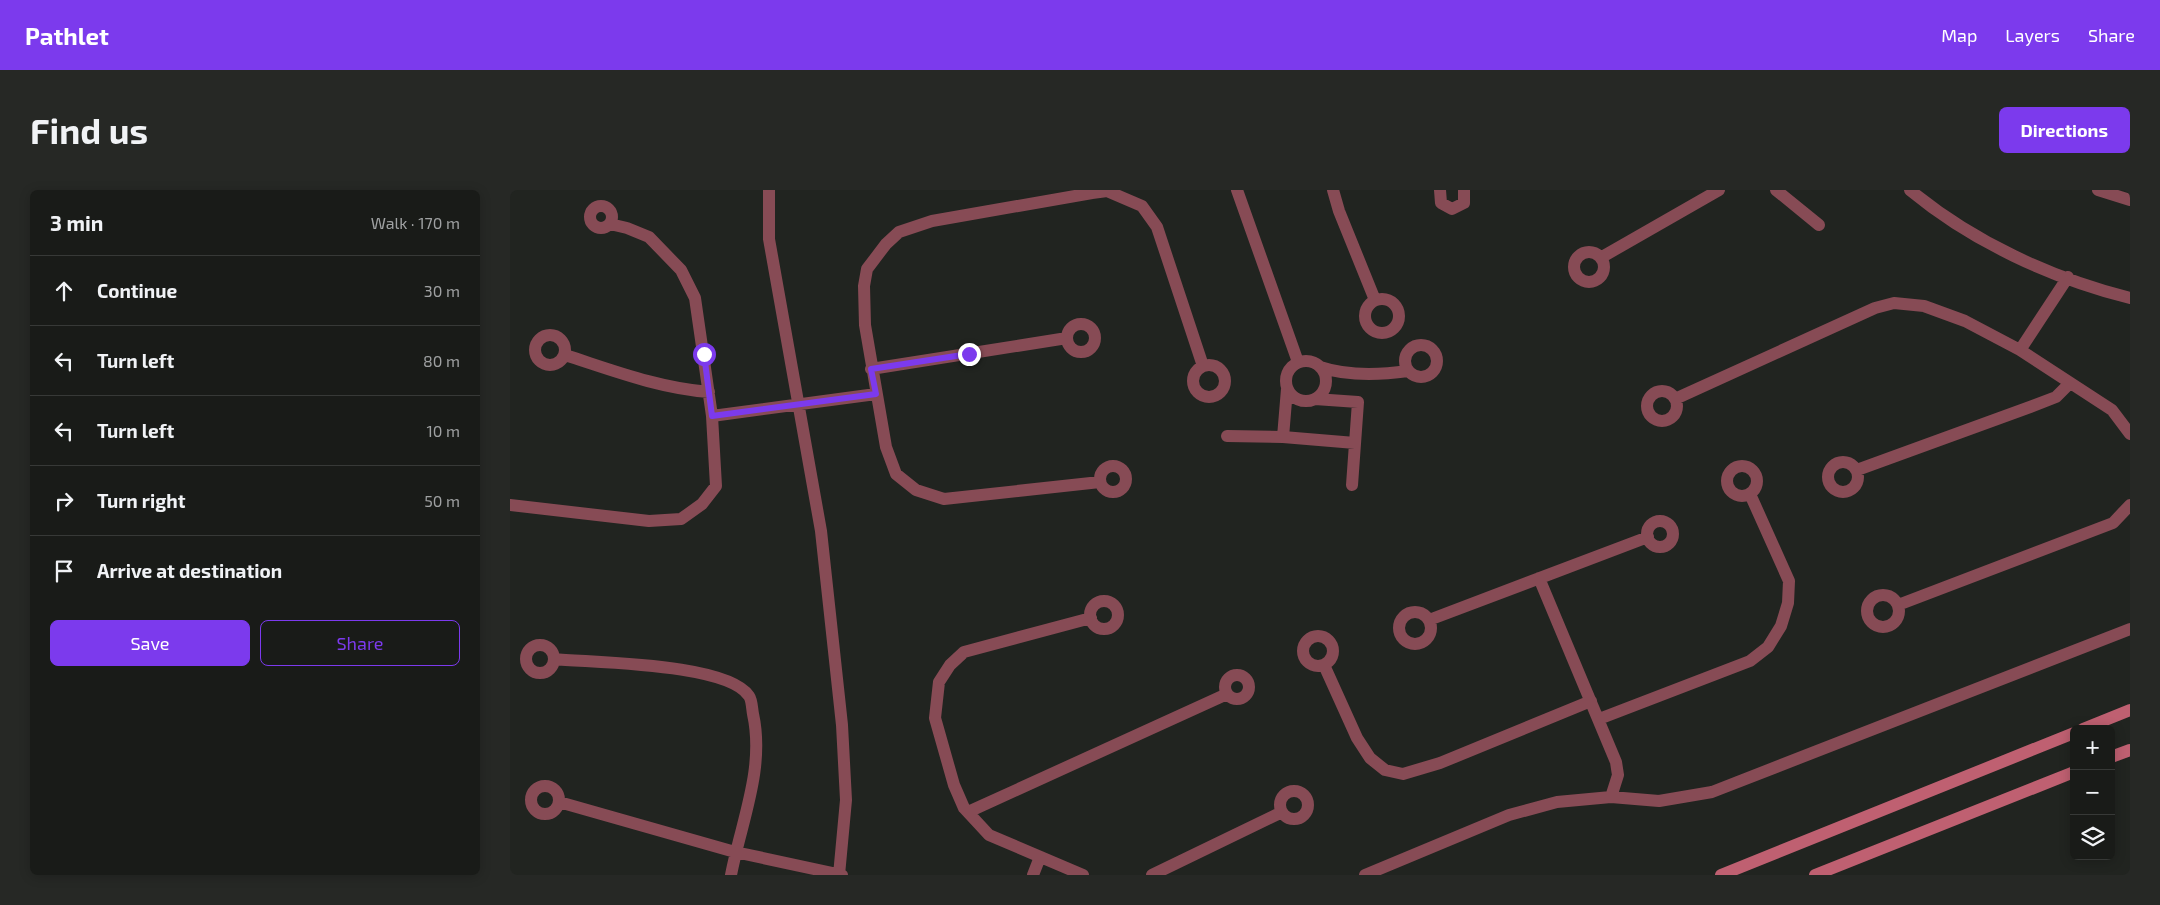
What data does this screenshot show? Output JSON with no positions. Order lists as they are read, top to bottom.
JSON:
{
  "page": {
    "header": "Pathlet",
    "nav": ["Map", "Layers", "Share"],
    "buttons": [
      "Directions",
      ["Save", "Share"]
    ],
    "title": "Find us",
    "heading": ["3 min", "Walk · 170 m"],
    "list": [
      ["Continue", "30 m"],
      ["Turn left", "80 m"],
      ["Turn left", "10 m"],
      ["Turn right", "50 m"],
      "Arrive at destination"
    ],
    "map_buttons": ["+", "−"]
  }
}
